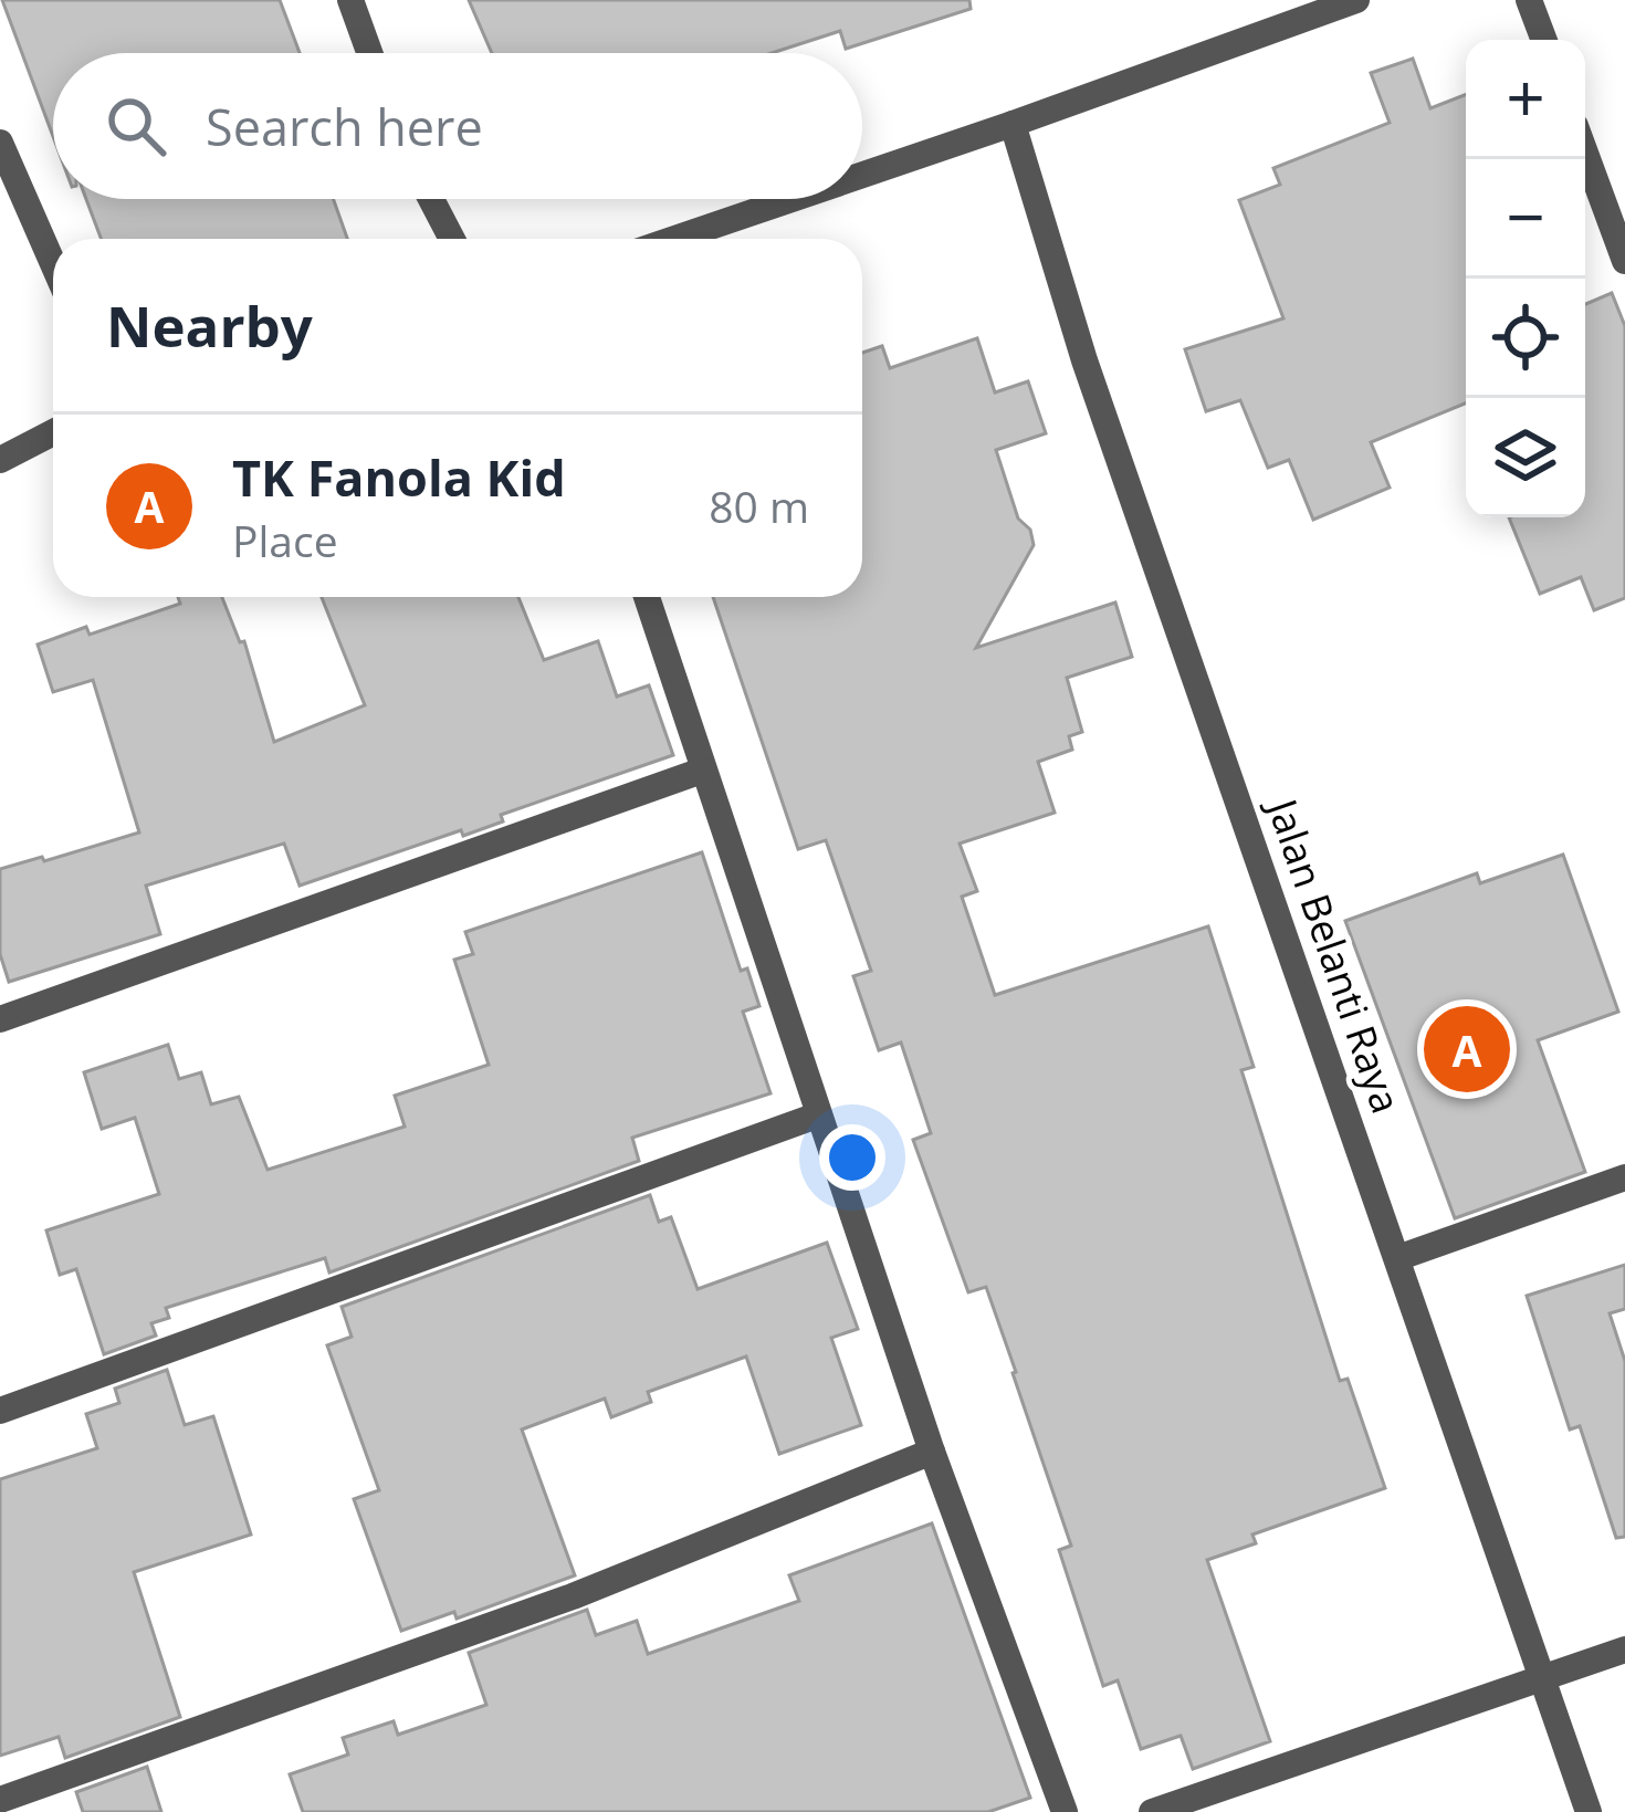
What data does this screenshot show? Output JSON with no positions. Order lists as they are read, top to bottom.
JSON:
{
  "streets": {
    "street": ["Jalan Belanti Raya"]
  },
  "page": {
    "map_buttons": ["+", "−"],
    "search": "Search here",
    "heading": "Nearby",
    "list": [
      {
        "mark": "A",
        "name": "TK Fanola Kid",
        "note": "Place",
        "value": "80 m"
      }
    ],
    "pins": "A"
  }
}
